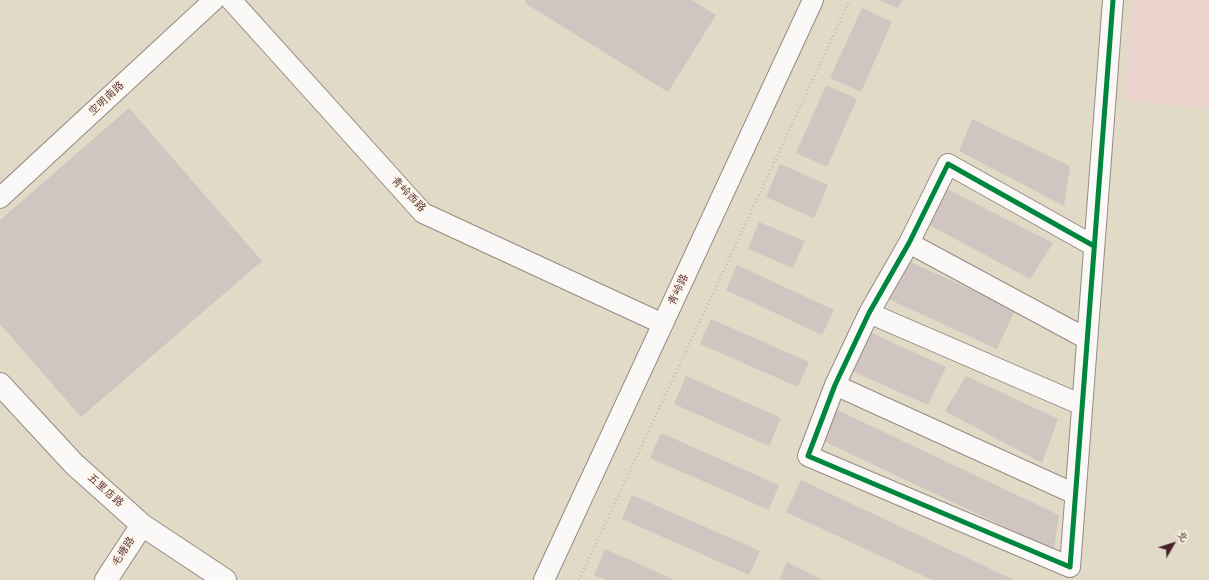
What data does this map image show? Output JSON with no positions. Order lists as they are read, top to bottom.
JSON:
{
  "streets": {
    "main road": ["五里店路", "毛塘路"],
    "street": ["空明南路", "青岭西路", "青岭路"]
  },
  "crossings": [
    ["青岭西路", "青岭路"],
    ["五里店路", "毛塘路"]
  ],
  "north": "top right"
}
